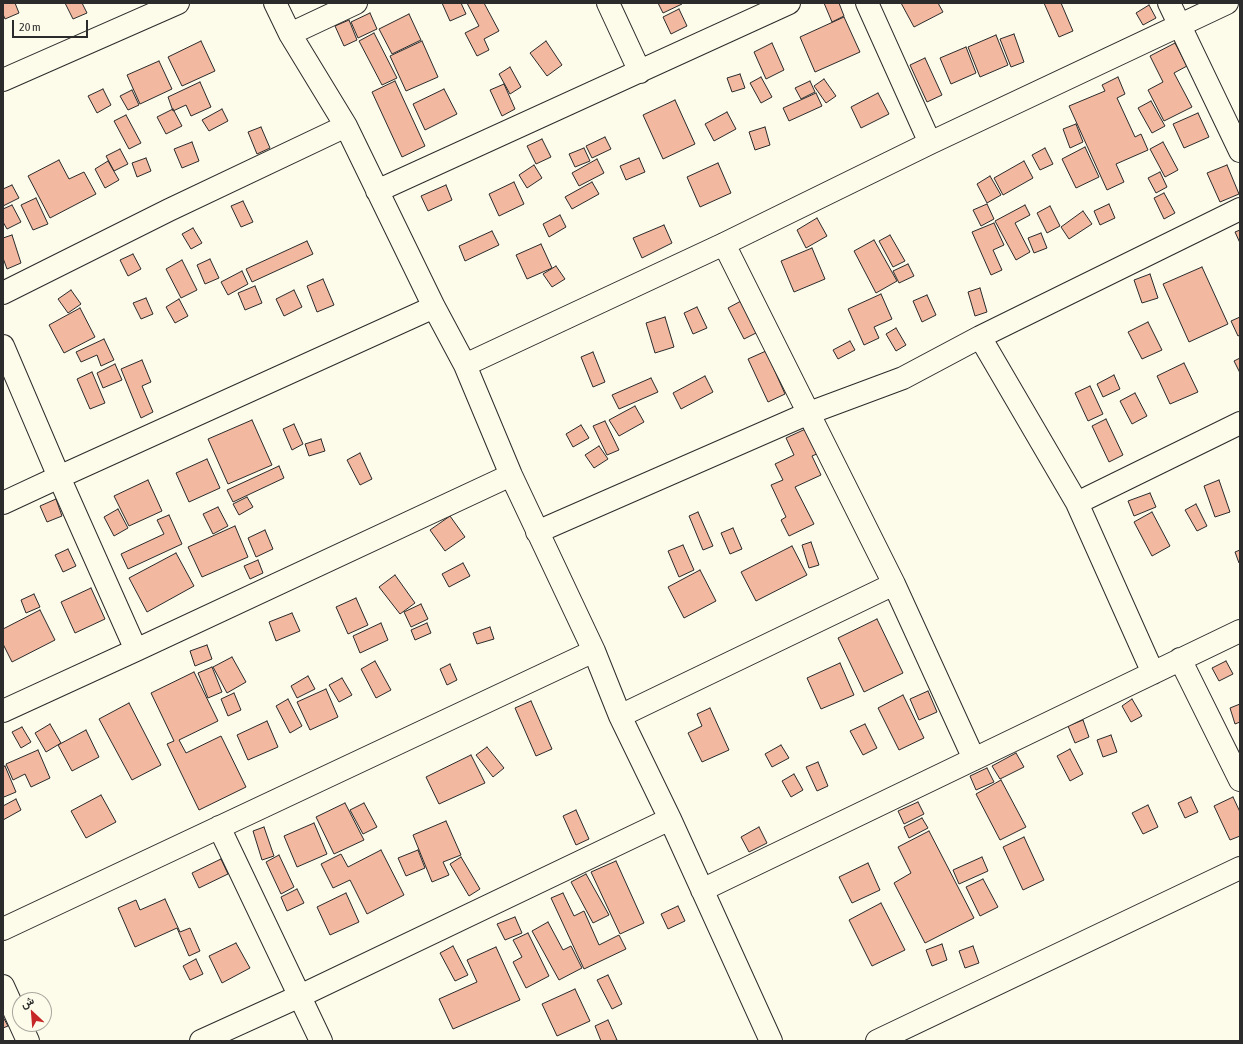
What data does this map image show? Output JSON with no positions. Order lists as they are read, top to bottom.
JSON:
{
  "scale_bar": "20 m",
  "north": "top left"
}
